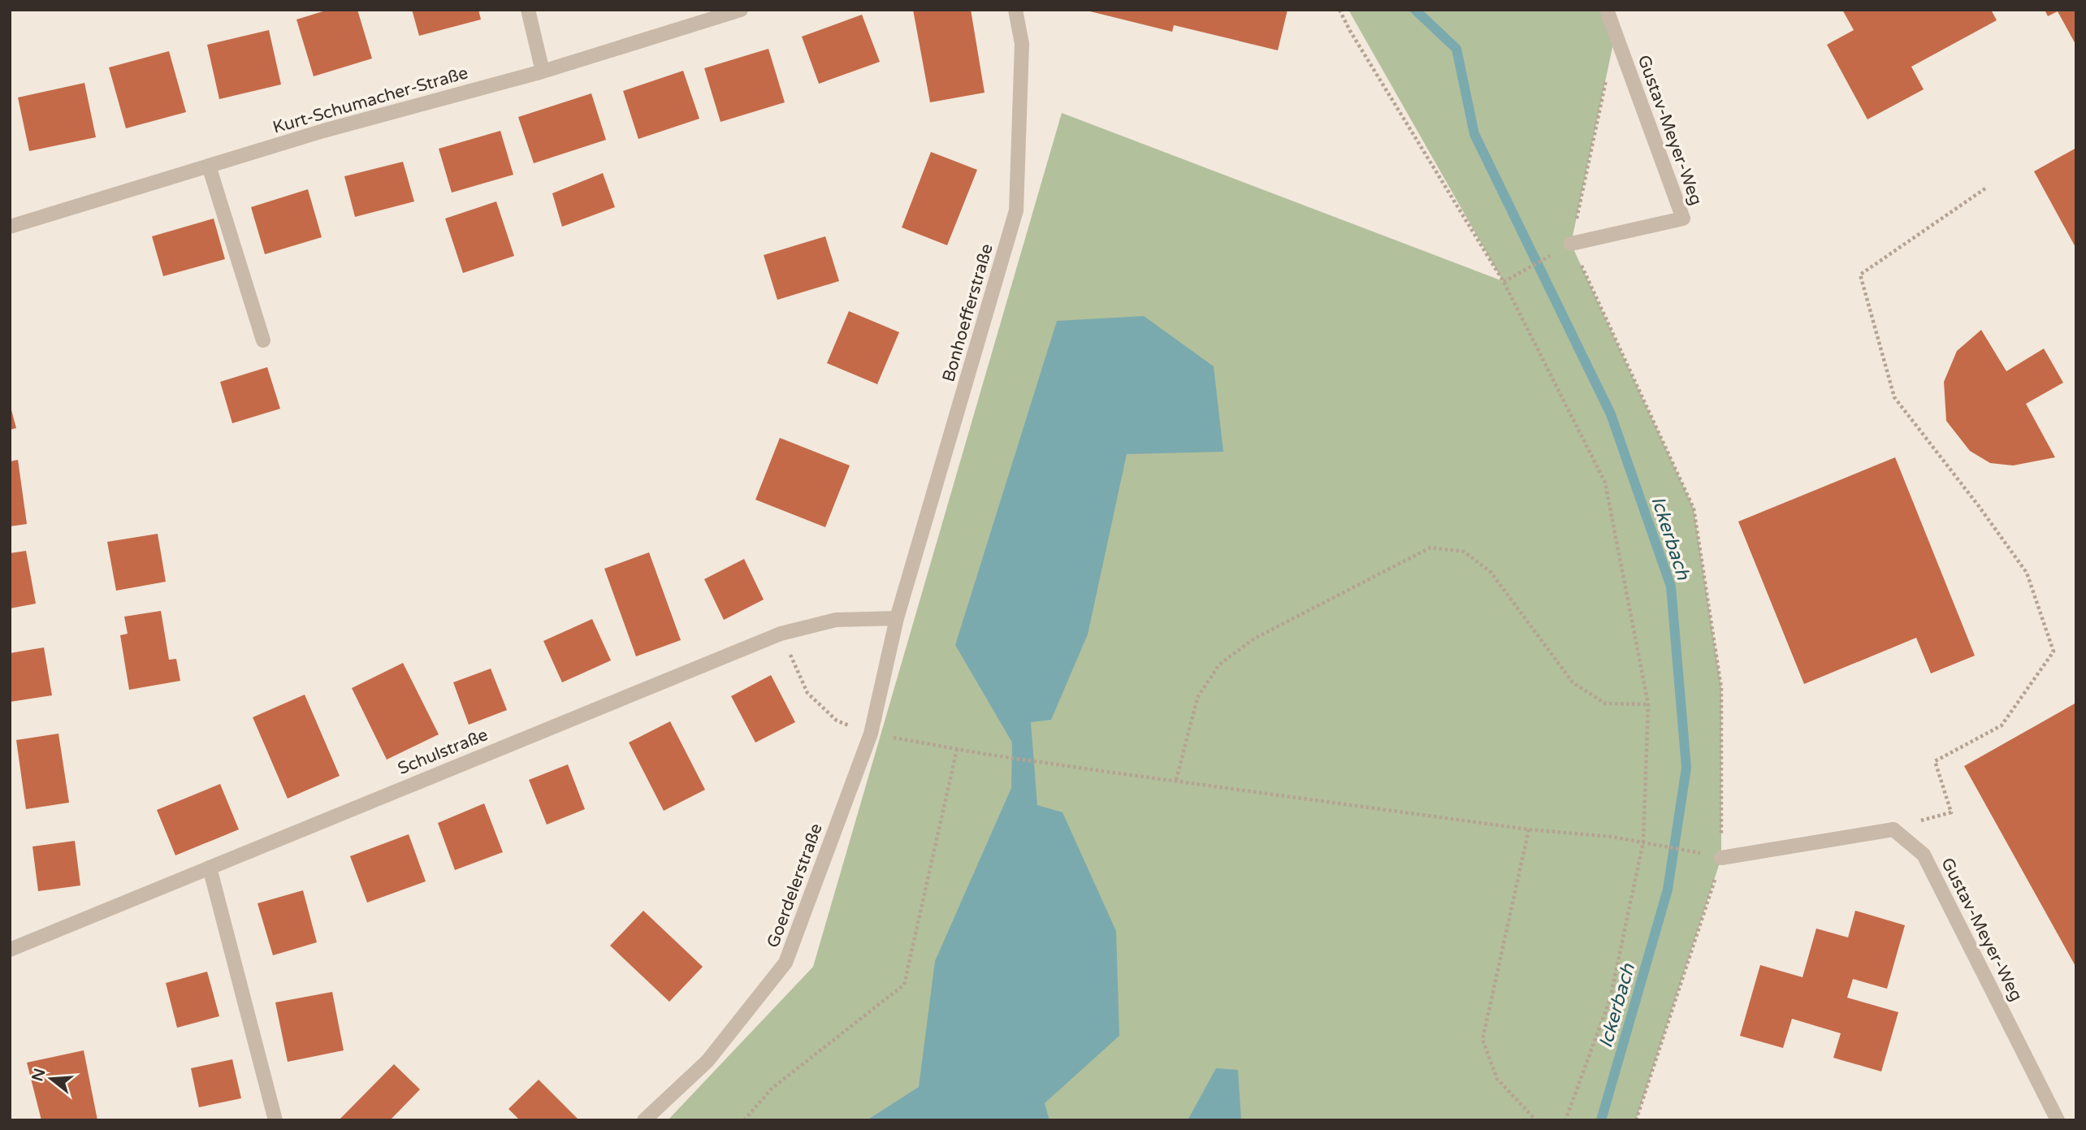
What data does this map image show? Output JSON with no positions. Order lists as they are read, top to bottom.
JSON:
{
  "streets": {
    "street": [
      "Kurt-Schumacher-Straße",
      "Gustav-Meyer-Weg",
      "Bonhoefferstraße",
      "Schulstraße",
      "Goerdelerstraße"
    ]
  },
  "crossings": [
    ["Bonhoefferstraße", "Schulstraße"],
    ["Bonhoefferstraße", "Goerdelerstraße"],
    ["Schulstraße", "Goerdelerstraße"]
  ],
  "water": ["Ickerbach"],
  "north": "left"
}
